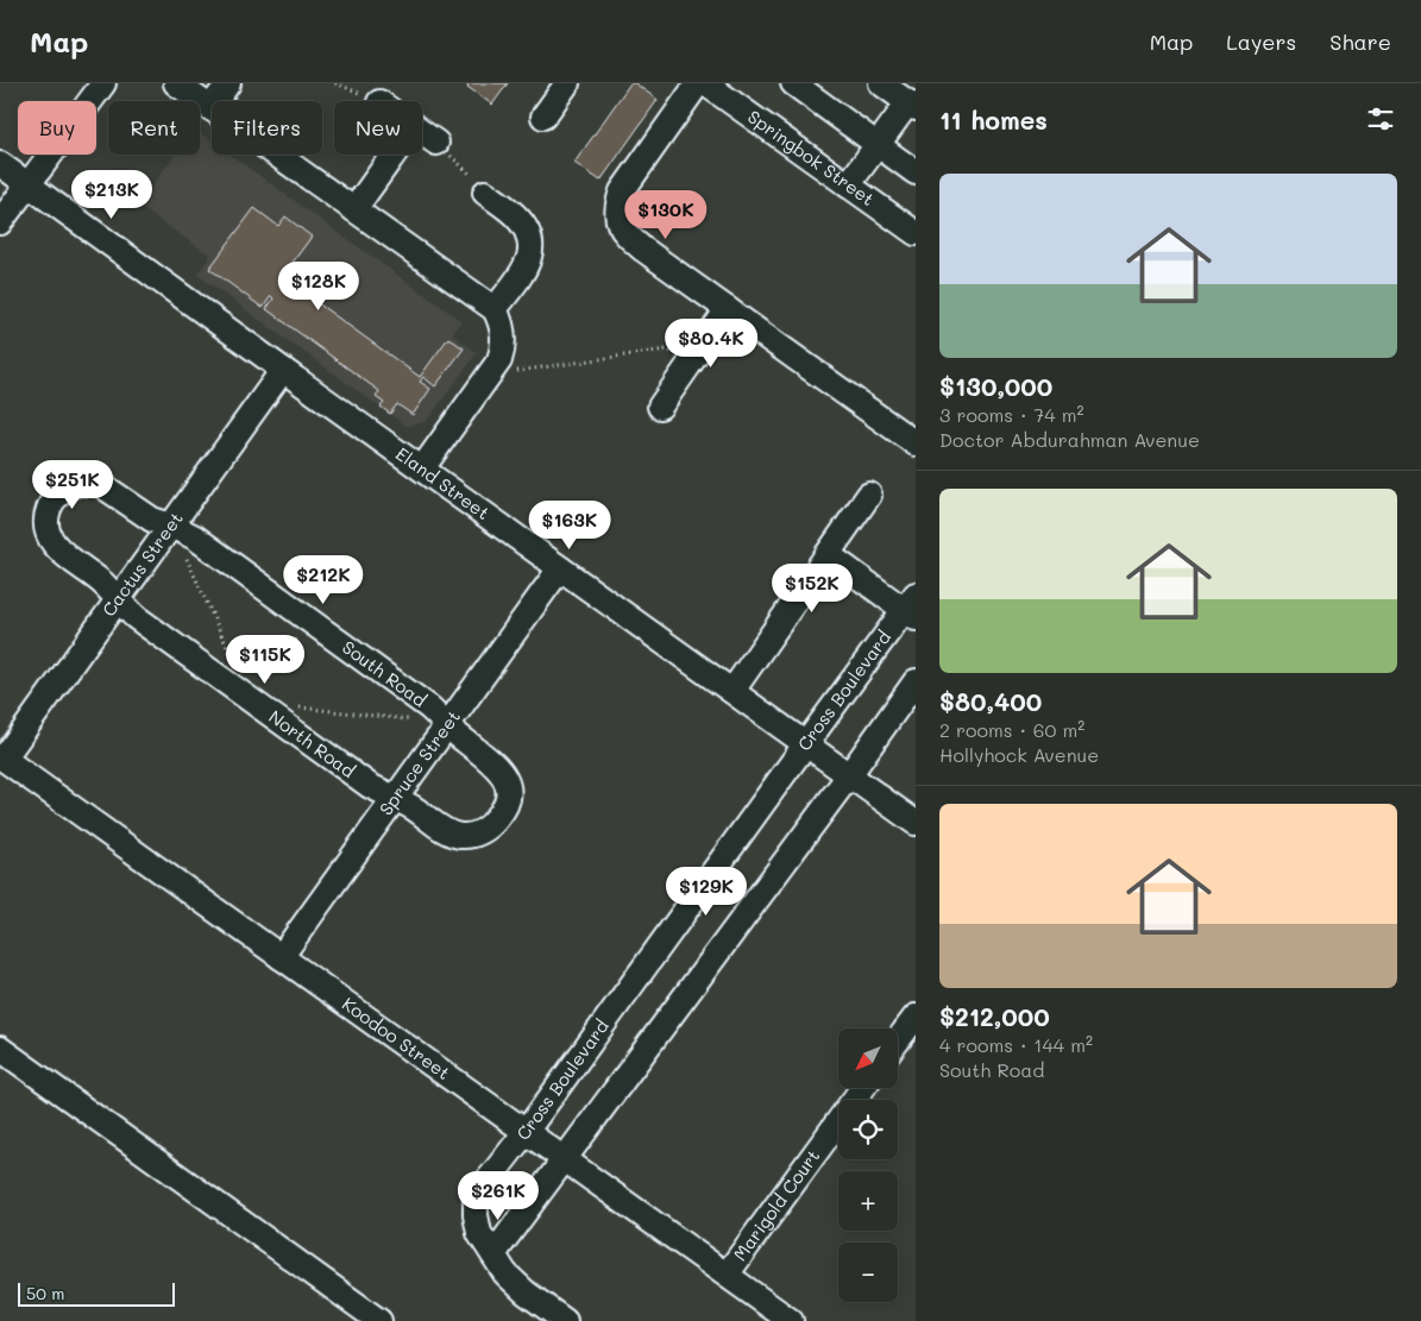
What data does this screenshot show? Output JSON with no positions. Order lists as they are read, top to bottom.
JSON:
{
  "streets": {
    "street": [
      "Springbok Street",
      "Eland Street",
      "Cactus Street",
      "South Road",
      "Cross Boulevard",
      "North Road",
      "Spruce Street",
      "Koodoo Street",
      "Marigold Court"
    ]
  },
  "crossings": [
    ["Eland Street", "Cactus Street"],
    ["Eland Street", "Cross Boulevard"],
    ["Eland Street", "Spruce Street"],
    ["Cactus Street", "South Road"],
    ["Cactus Street", "North Road"],
    ["Cactus Street", "Koodoo Street"],
    ["South Road", "North Road"],
    ["South Road", "Spruce Street"],
    ["Cross Boulevard", "Koodoo Street"],
    ["North Road", "Spruce Street"],
    ["Spruce Street", "Koodoo Street"],
    ["Koodoo Street", "Marigold Court"]
  ],
  "scale_bar": "50 m",
  "north": "bottom left",
  "page": {
    "header": "Map",
    "nav": ["Map", "Layers", "Share"],
    "heading": "11 homes",
    "chip": [
      "Buy",
      "Rent",
      "Filters",
      "New"
    ],
    "list": [
      {
        "name": "$130,000",
        "note": "3 rooms · 74 m² · Doctor Abdurahman Avenue"
      },
      {
        "name": "$80,400",
        "note": "2 rooms · 60 m² · Hollyhock Avenue"
      },
      {
        "name": "$212,000",
        "note": "4 rooms · 144 m² · South Road"
      }
    ],
    "price": [
      "$213K",
      "$130K",
      "$128K",
      "$80.4K",
      "$251K",
      "$163K",
      "$212K",
      "$152K",
      "$115K",
      "$129K",
      "$261K"
    ],
    "map_buttons": ["+", "−"],
    "scale": "50 m"
  }
}
